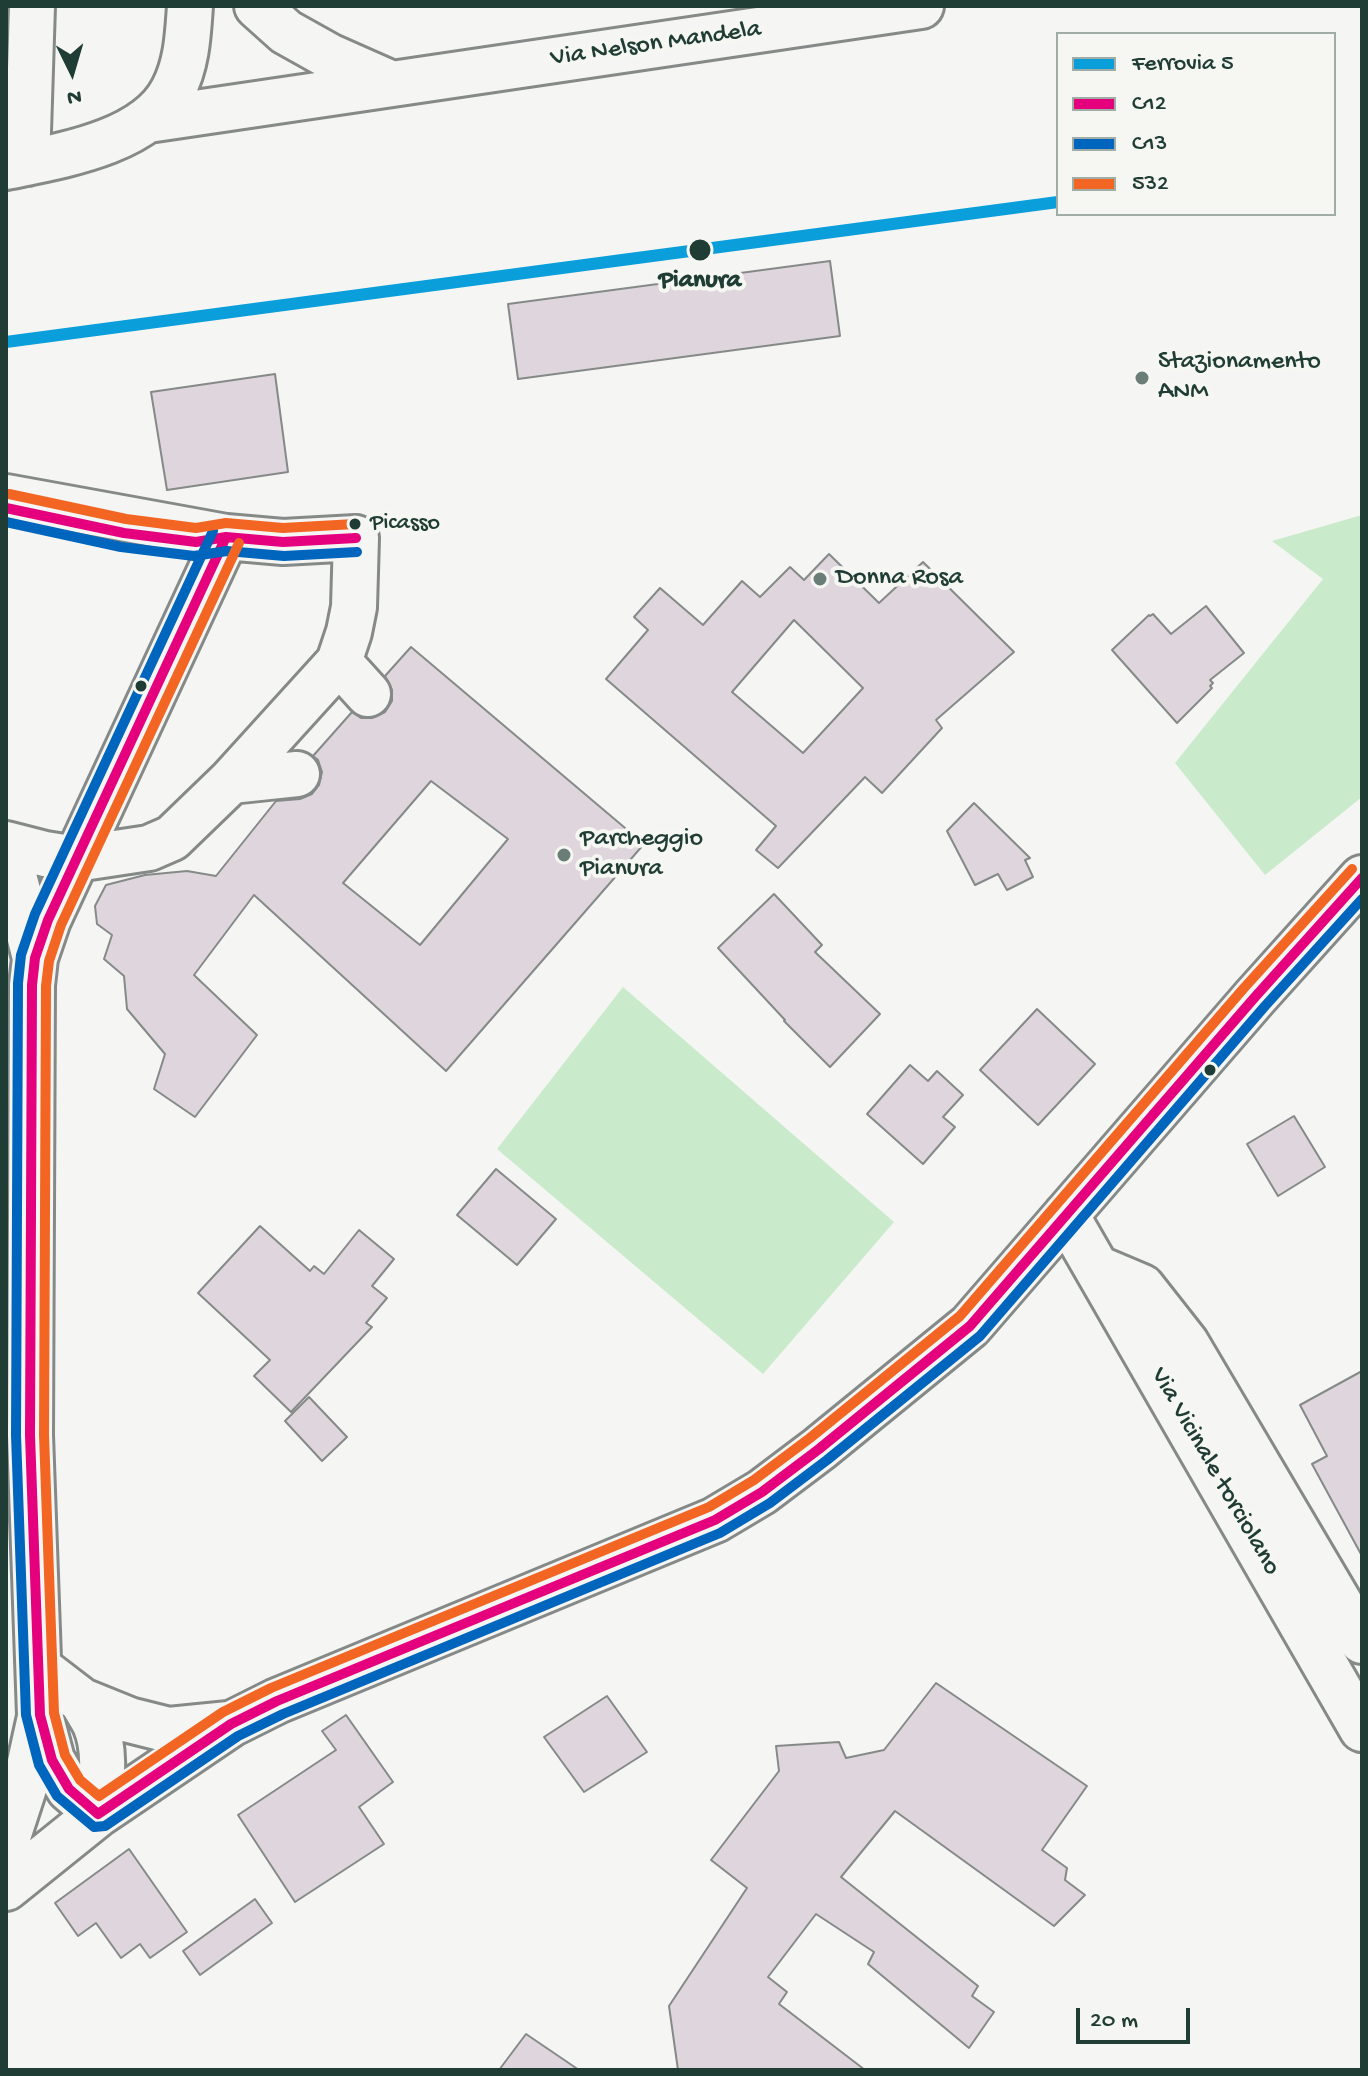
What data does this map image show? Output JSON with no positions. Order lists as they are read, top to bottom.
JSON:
{
  "streets": {
    "street": ["Via Nelson Mandela", "Via Vicinale torciolano"]
  },
  "places": [
    "Pianura",
    "Stazionamento ANM",
    "Picasso",
    "Donna Rosa",
    "Parcheggio Pianura"
  ],
  "lines": [
    "rail line 5",
    "transit line 532",
    "transit line C12",
    "transit line C13"
  ],
  "legend": [
    "Ferrovia 5",
    "C12",
    "C13",
    "532"
  ],
  "scale_bar": "20 m",
  "north": "bottom"
}
